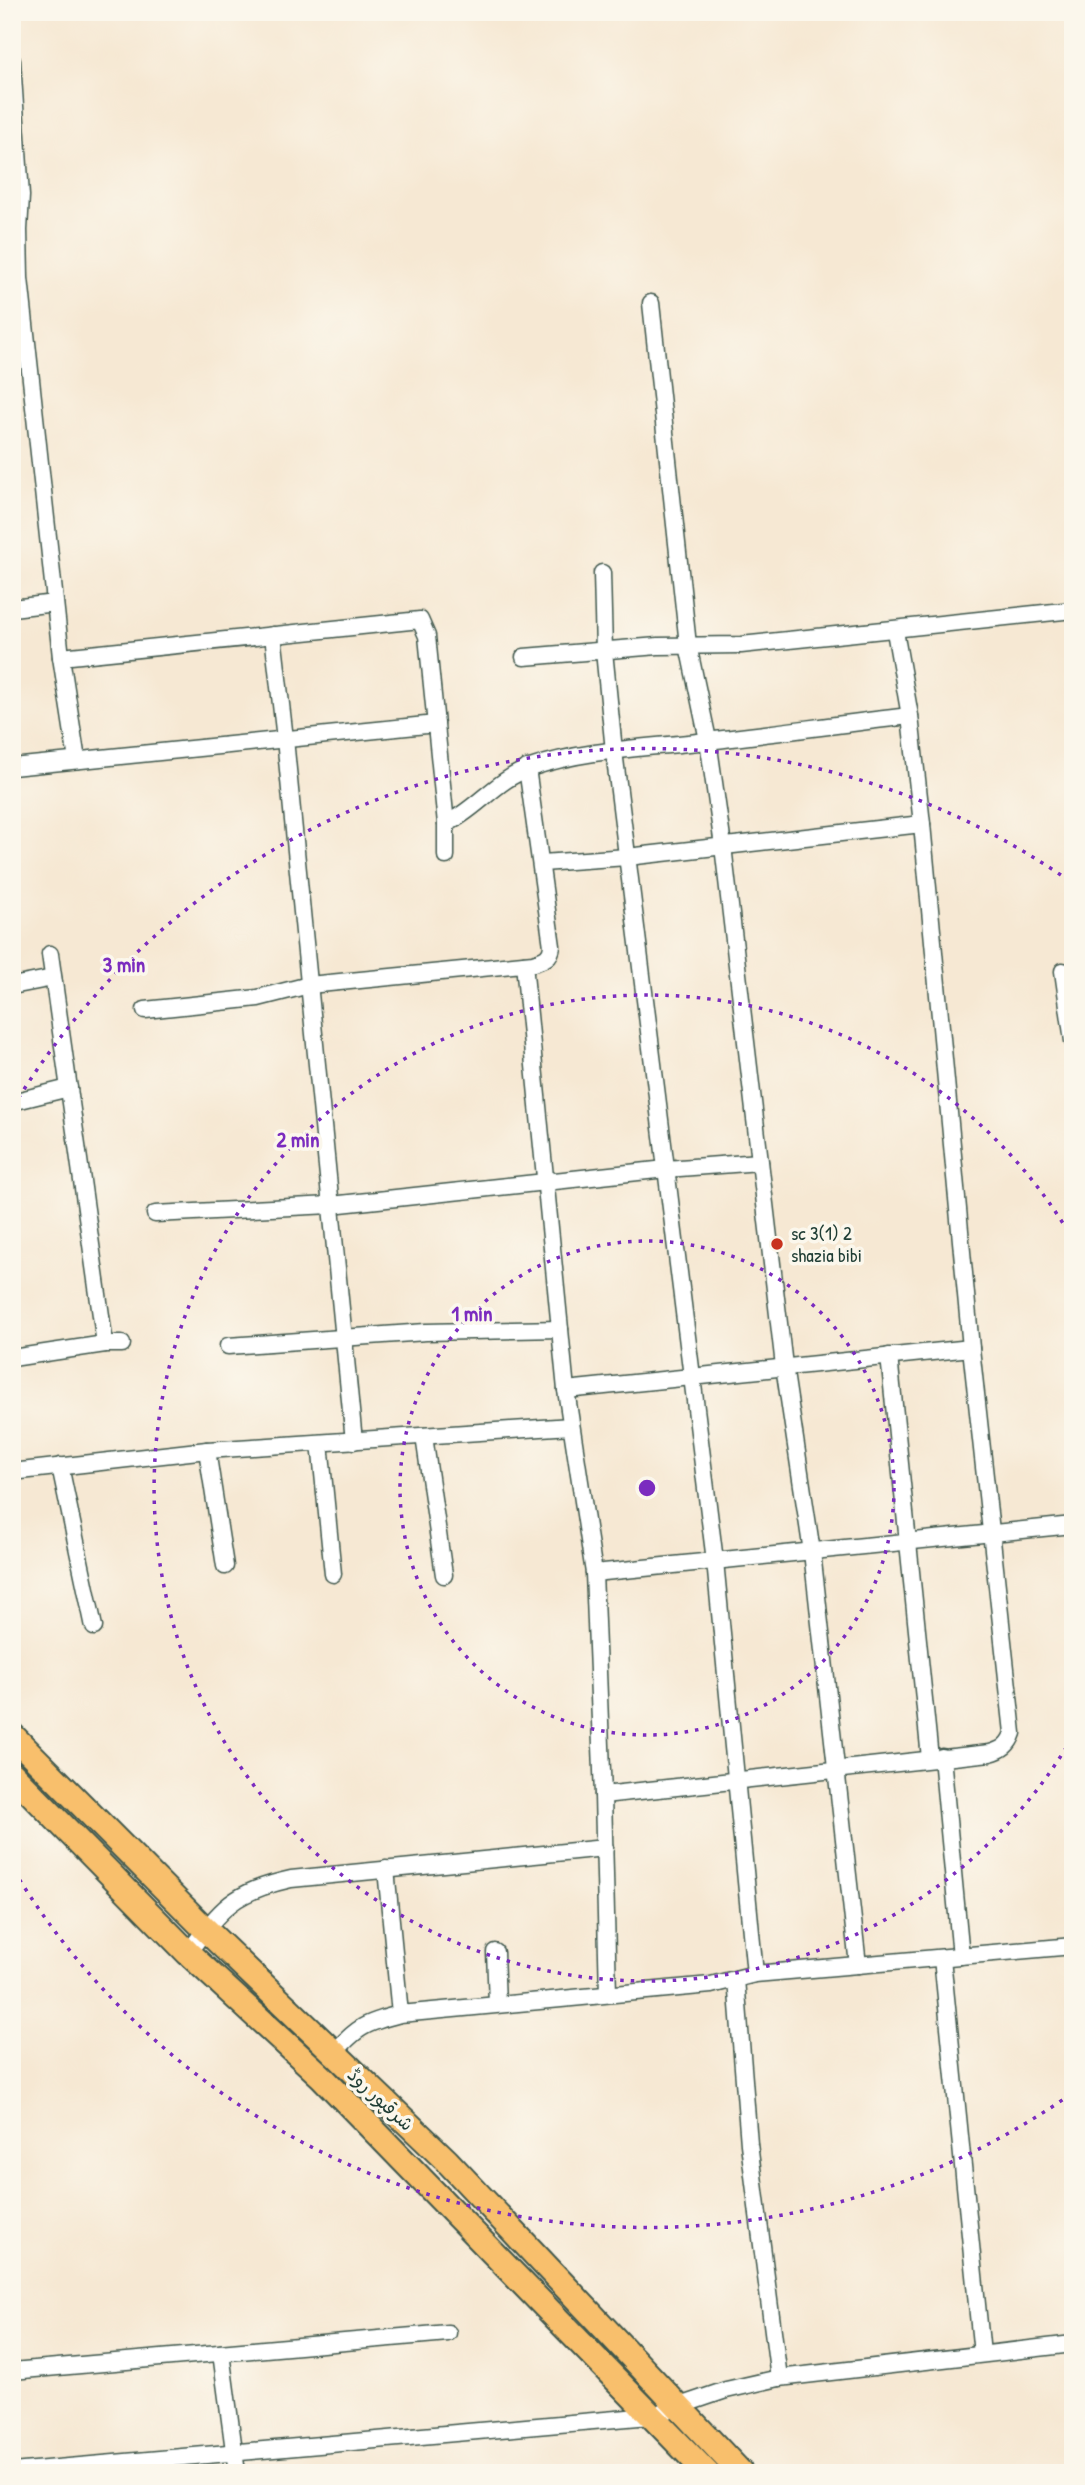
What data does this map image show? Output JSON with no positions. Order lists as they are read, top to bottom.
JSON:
{
  "streets": {
    "main road": ["شرقپور روڈ"]
  },
  "places": ["sc 3(1) 2 shazia bibi"],
  "rings": ["3 min", "2 min", "1 min"]
}
